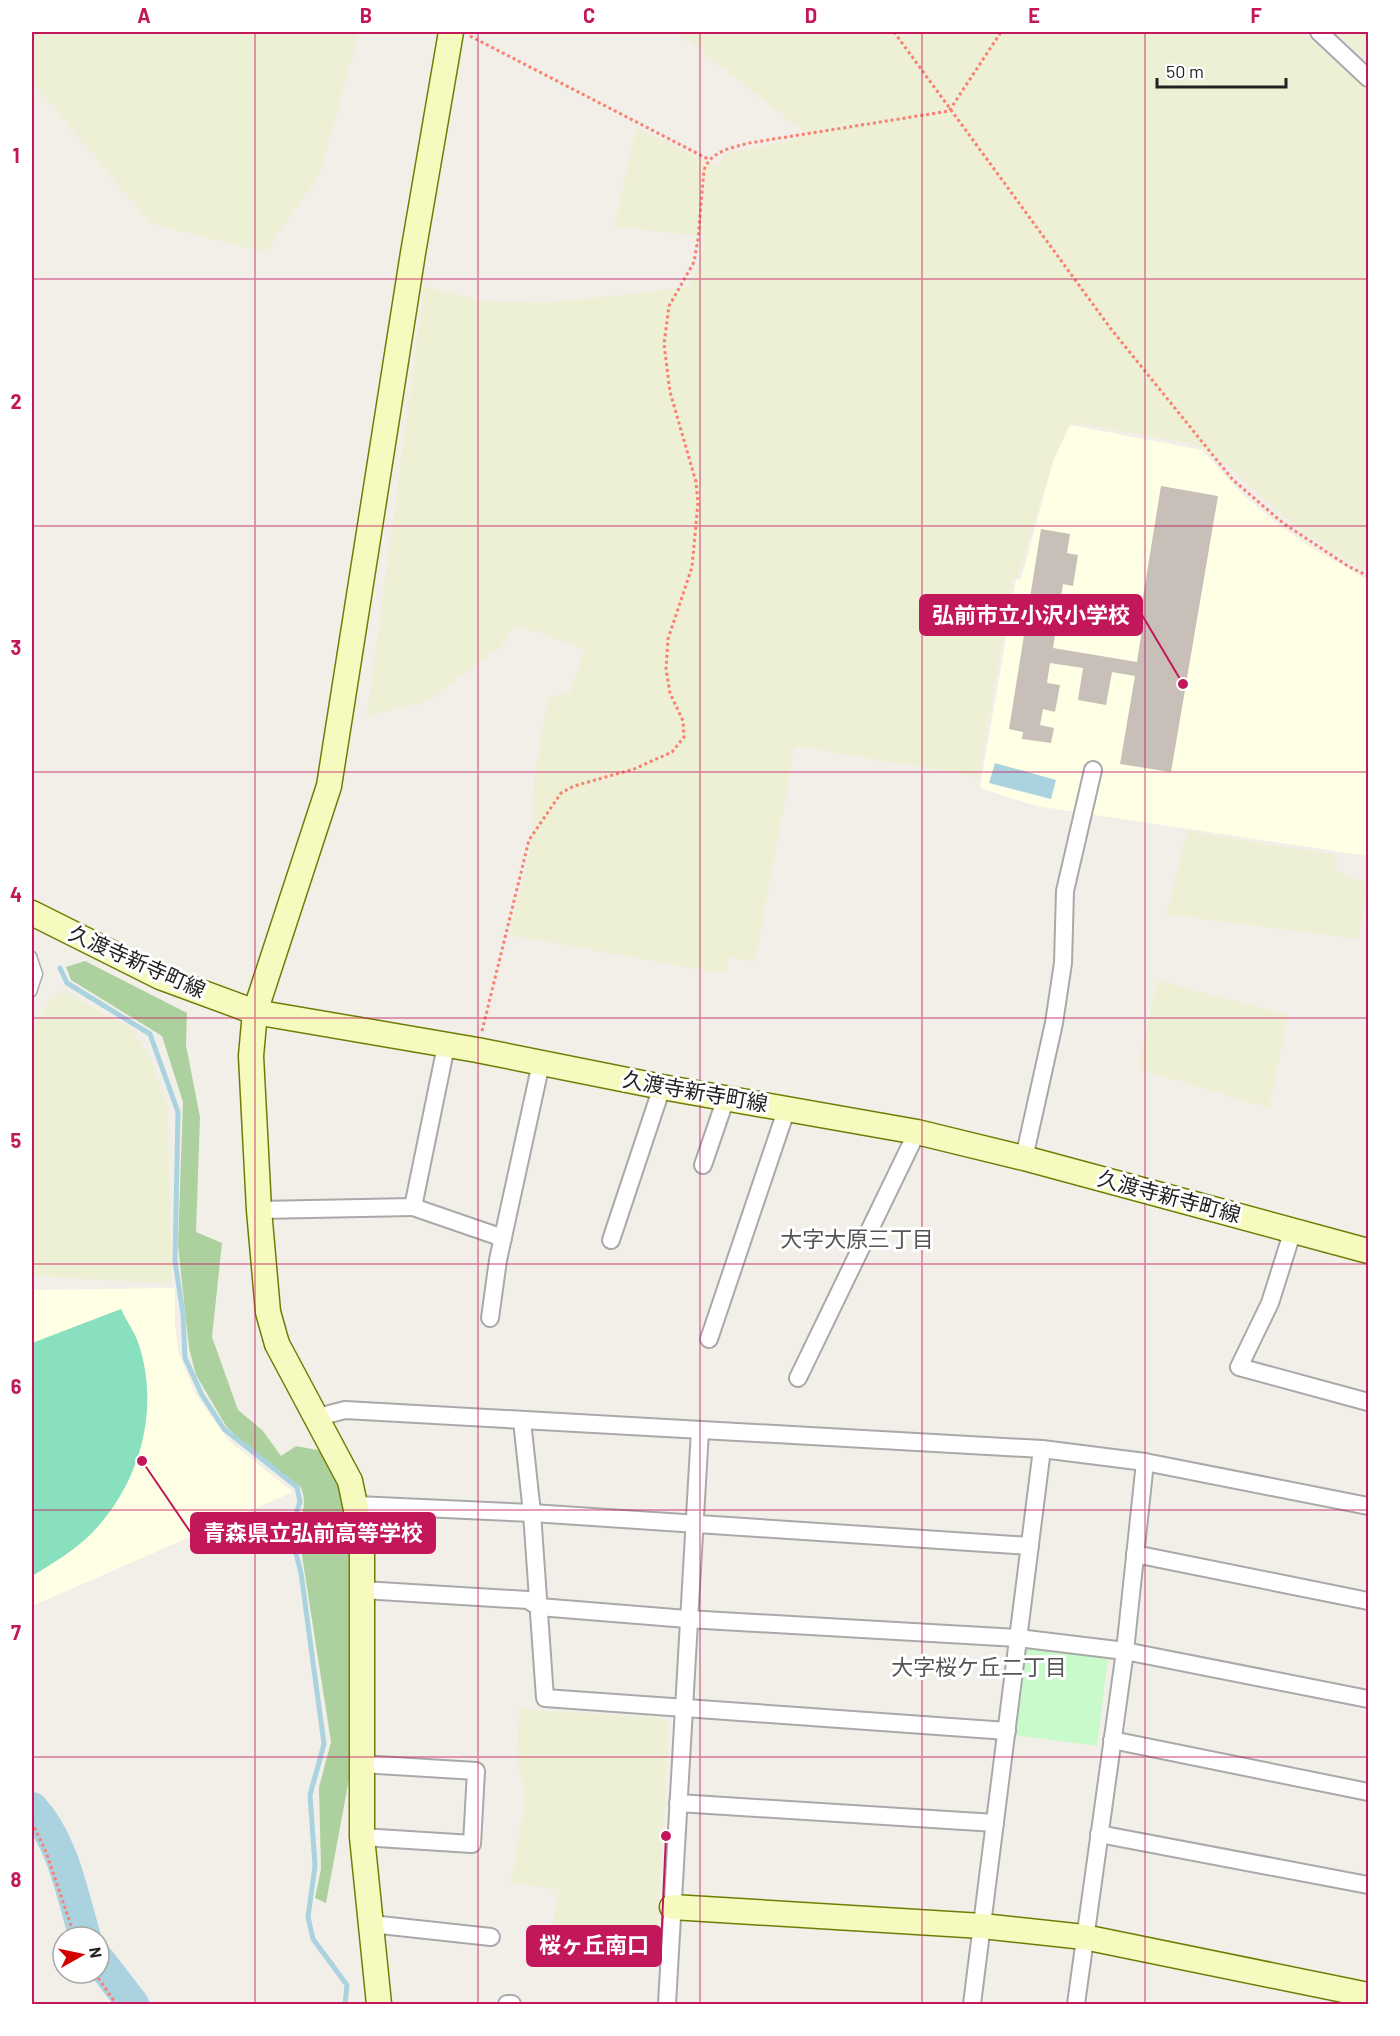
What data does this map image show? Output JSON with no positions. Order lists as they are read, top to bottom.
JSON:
{
  "streets": {
    "street": ["久渡寺新寺町線"]
  },
  "districts": ["大字大原三丁目", "大字桜ケ丘二丁目"],
  "places": ["弘前市立小沢小学校", "青森県立弘前高等学校", "桜ヶ丘南口"],
  "scale_bar": "50 m",
  "north": "right",
  "grid": {
    "columns": [
      "A",
      "B",
      "C",
      "D",
      "E",
      "F"
    ],
    "rows": [
      "1",
      "2",
      "3",
      "4",
      "5",
      "6",
      "7",
      "8"
    ]
  }
}
